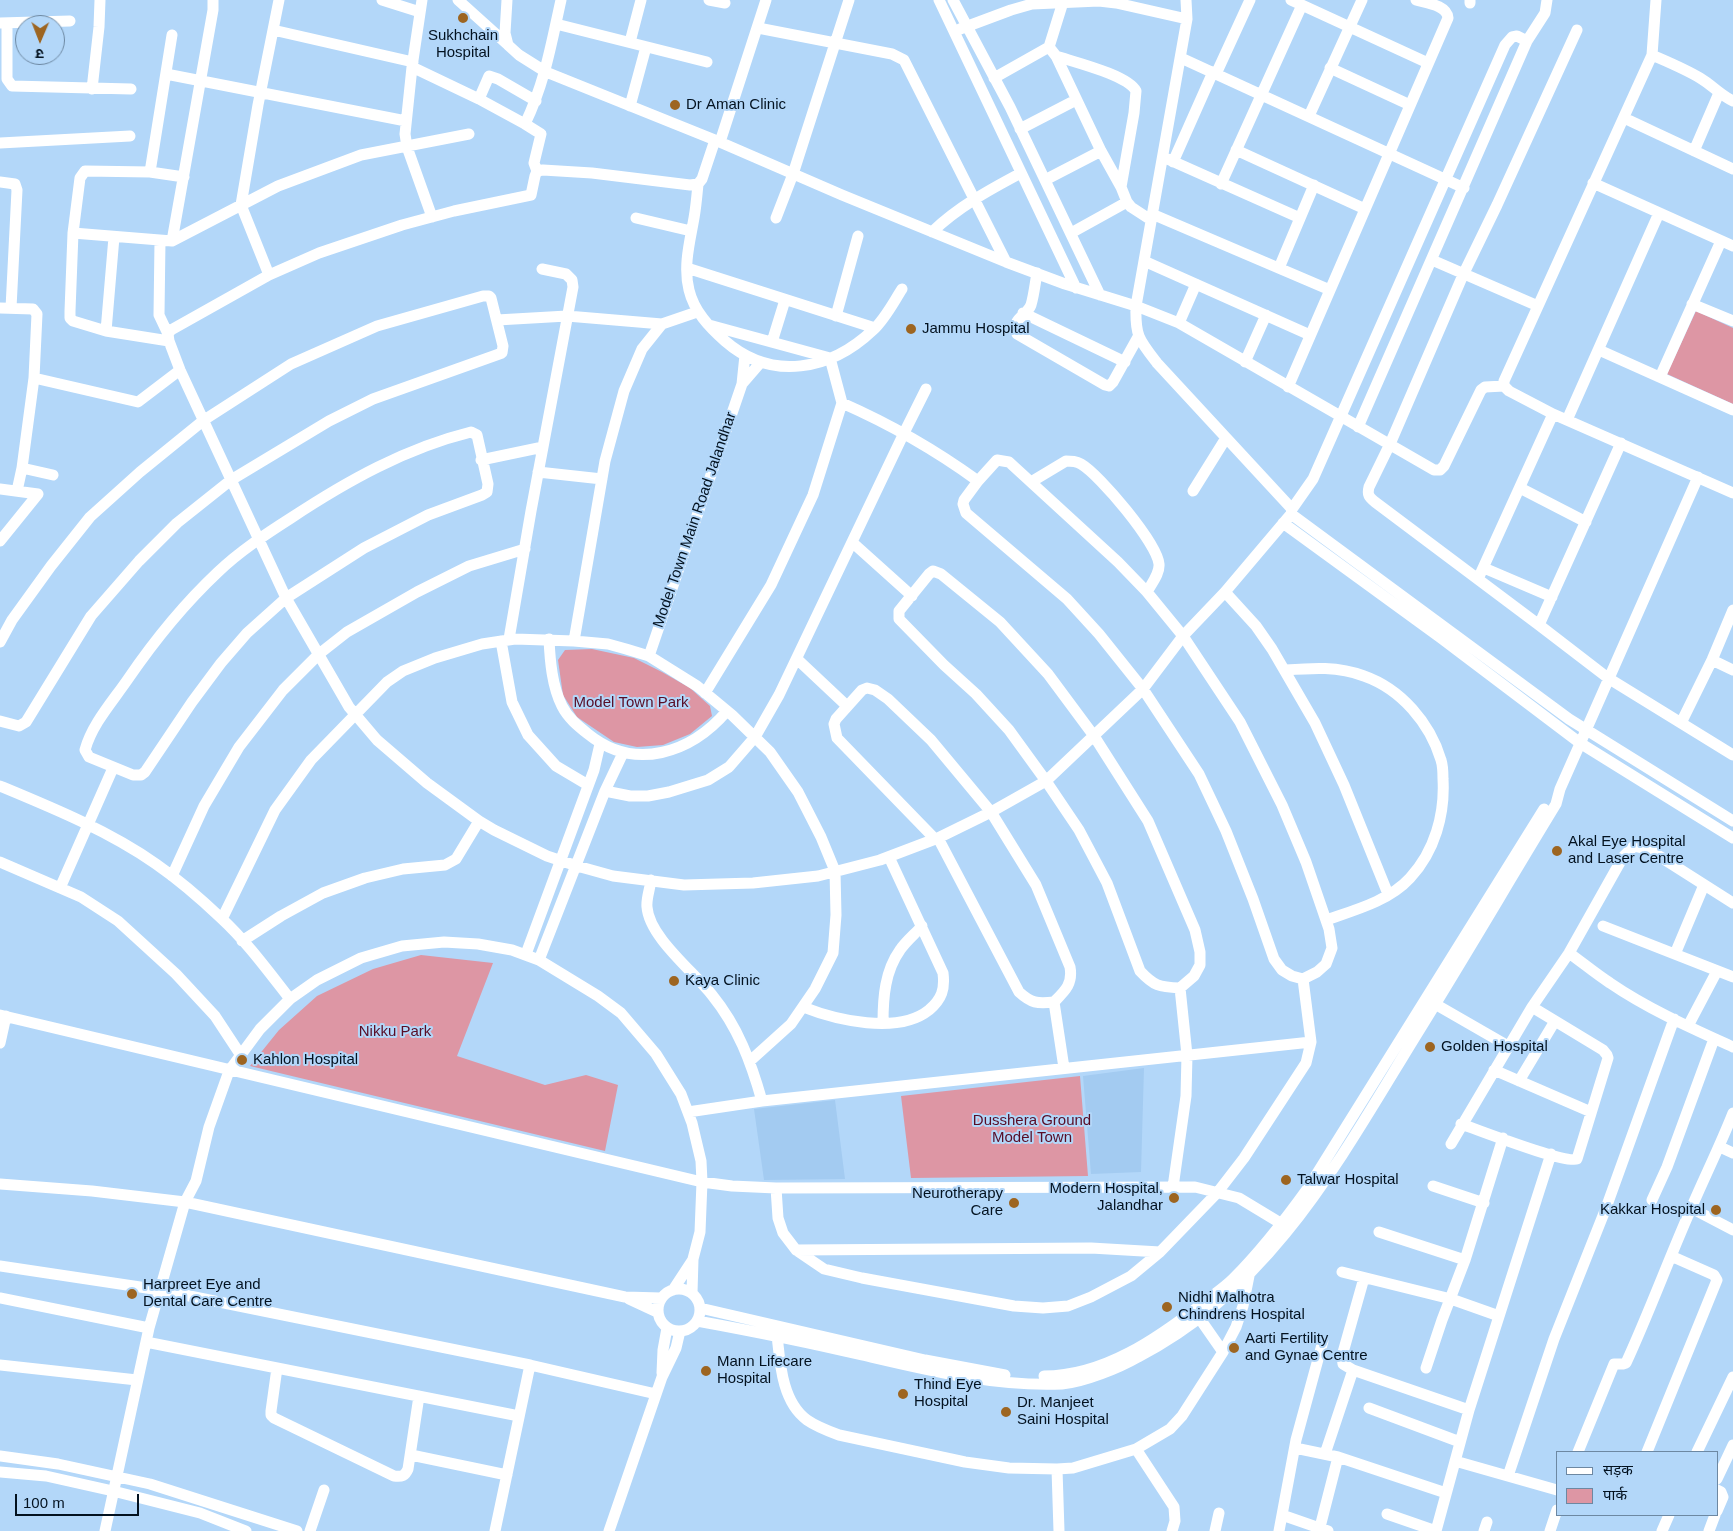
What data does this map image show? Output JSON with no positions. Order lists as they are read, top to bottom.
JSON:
{
  "streets": {
    "street": ["Model Town Main Road Jalandhar"]
  },
  "parks": ["Model Town Park", "Nikku Park", "Dusshera Ground Model Town"],
  "places": [
    "Sukhchain Hospital",
    "Dr Aman Clinic",
    "Jammu Hospital",
    "Akal Eye Hospital and Laser Centre",
    "Kaya Clinic",
    "Golden Hospital",
    "Kahlon Hospital",
    "Talwar Hospital",
    "Modern Hospital, Jalandhar",
    "Neurotherapy Care",
    "Kakkar Hospital",
    "Harpreet Eye and Dental Care Centre",
    "Nidhi Malhotra Chindrens Hospital",
    "Aarti Fertility and Gynae Centre",
    "Mann Lifecare Hospital",
    "Thind Eye Hospital",
    "Dr. Manjeet Saini Hospital"
  ],
  "legend": ["सड़क", "पार्क"],
  "scale_bar": "100 m",
  "north": "bottom"
}
